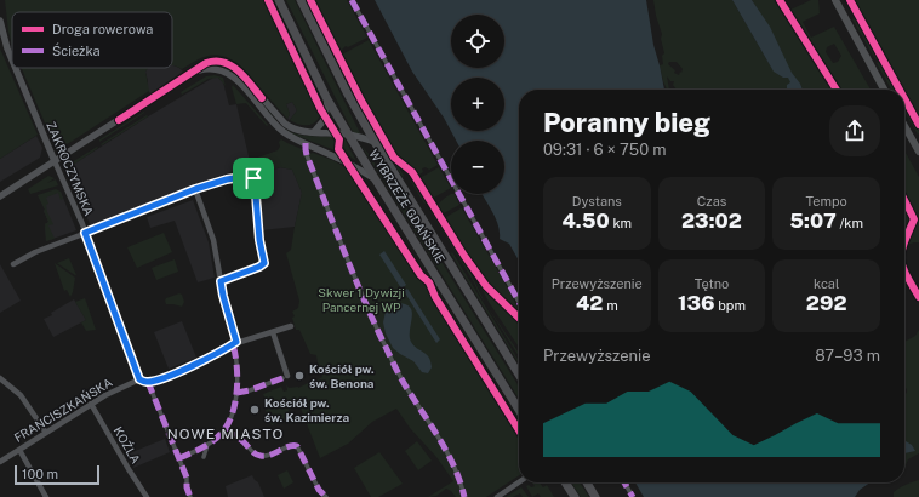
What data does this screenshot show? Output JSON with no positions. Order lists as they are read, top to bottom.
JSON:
{
  "streets": {
    "main road": ["WYBRZEŻE GDAŃSKIE"],
    "street": ["ZAKROCZYMSKA", "FRANCISZKAŃSKA", "KOŹLA"]
  },
  "crossings": [
    ["ZAKROCZYMSKA", "FRANCISZKAŃSKA"],
    ["FRANCISZKAŃSKA", "KOŹLA"]
  ],
  "districts": ["NOWE MIASTO"],
  "parks": ["Skwer 1 Dywizji Pancernej WP"],
  "places": ["Kościół pw. św. Benona", "Kościół pw. św. Kazimierza"],
  "legend": ["Droga rowerowa", "Ścieżka"],
  "scale_bar": "100 m",
  "page": {
    "map_buttons": ["+", "−"],
    "heading": ["Poranny bieg", "09:31 · 6 × 750 m"],
    "stats": [
      ["Dystans", "4.50 km"],
      ["Czas", "23:02"],
      ["Tempo", "5:07 /km"],
      ["Przewyższenie", "42 m"],
      ["Tętno", "136 bpm"],
      ["kcal", "292"]
    ],
    "chart": ["Przewyższenie", "87–93 m"],
    "scale": "100 m"
  }
}
